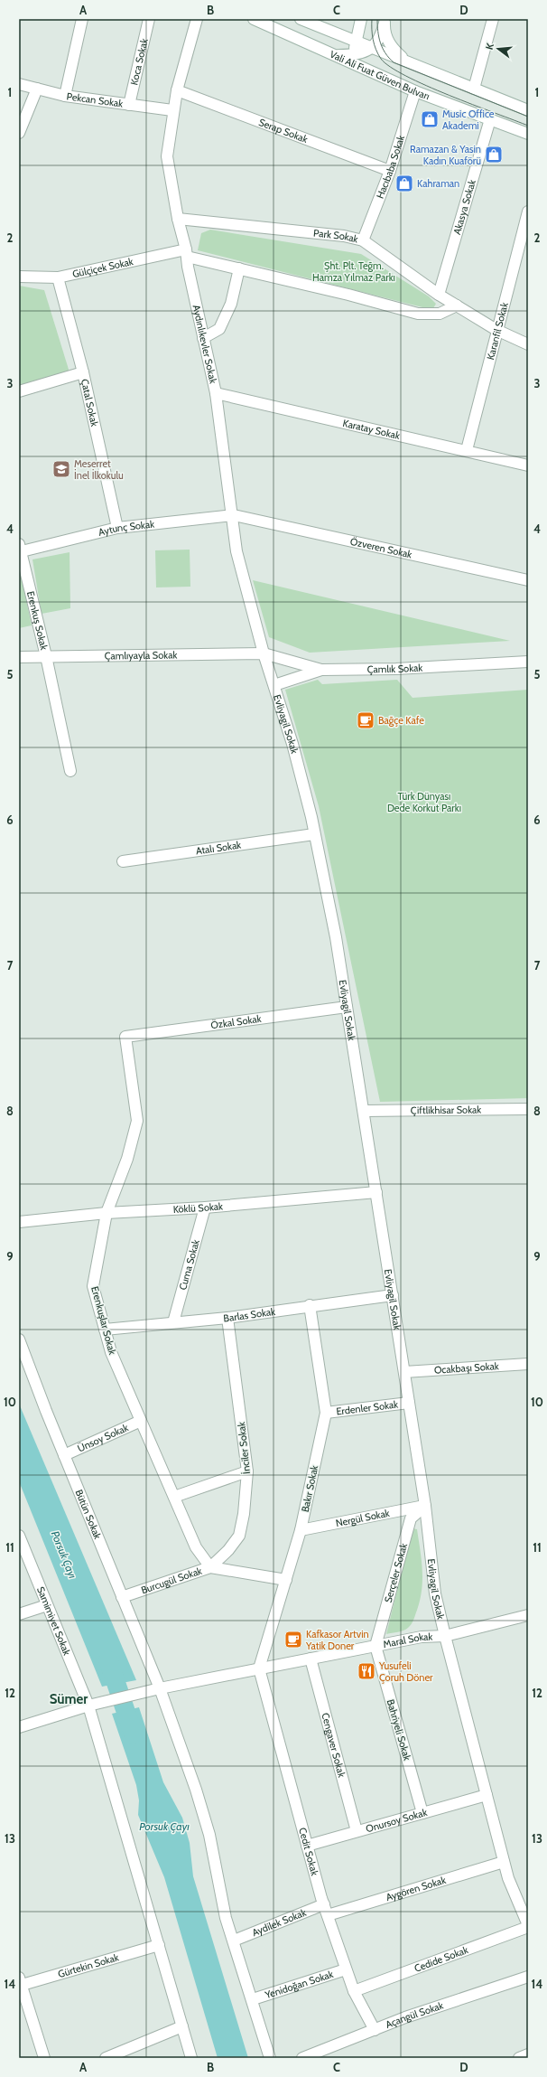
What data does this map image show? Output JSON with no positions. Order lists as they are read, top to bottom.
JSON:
{
  "streets": {
    "street": [
      "Koca Sokak",
      "Vali Ali Fuat Güven Bulvarı",
      "Pekcan Sokak",
      "Serap Sokak",
      "Hacıbaba Sokak",
      "Akasya Sokak",
      "Park Sokak",
      "Gülçiçek Sokak",
      "Karanfil Sokak",
      "Aydınlıkevler Sokak",
      "Çatal Sokak",
      "Karatay Sokak",
      "Aytunç Sokak",
      "Özveren Sokak",
      "Erenkuş Sokak",
      "Çamlıyayla Sokak",
      "Çamlık Sokak",
      "Evliyagil Sokak",
      "Atalı Sokak",
      "Özkal Sokak",
      "Çiftlikhisar Sokak",
      "Köklü Sokak",
      "Cuma Sokak",
      "Barlas Sokak",
      "Erenkuşlar Sokak",
      "Ocakbaşı Sokak",
      "Erdenler Sokak",
      "Ünsoy Sokak",
      "İnciler Sokak",
      "Bakır Sokak",
      "Bütün Sokak",
      "Nergül Sokak",
      "Serçeler Sokak",
      "Burcugül Sokak",
      "Samimiyet Sokak",
      "Maral Sokak",
      "Bahriyeli Sokak",
      "Cengaver Sokak",
      "Onursoy Sokak",
      "Cedit Sokak",
      "Aygören Sokak",
      "Aydilek Sokak",
      "Cedide Sokak",
      "Gürtekin Sokak",
      "Yenidoğan Sokak",
      "Açangül Sokak"
    ]
  },
  "crossings": [
    ["Koca Sokak", "Pekcan Sokak"],
    ["Vali Ali Fuat Güven Bulvarı", "Hacıbaba Sokak"],
    ["Vali Ali Fuat Güven Bulvarı", "Akasya Sokak"],
    ["Pekcan Sokak", "Aydınlıkevler Sokak"],
    ["Serap Sokak", "Hacıbaba Sokak"],
    ["Serap Sokak", "Aydınlıkevler Sokak"],
    ["Hacıbaba Sokak", "Park Sokak"],
    ["Akasya Sokak", "Park Sokak"],
    ["Park Sokak", "Karanfil Sokak"],
    ["Park Sokak", "Aydınlıkevler Sokak"],
    ["Gülçiçek Sokak", "Aydınlıkevler Sokak"],
    ["Gülçiçek Sokak", "Çatal Sokak"],
    ["Karanfil Sokak", "Karatay Sokak"],
    ["Aydınlıkevler Sokak", "Karatay Sokak"],
    ["Aydınlıkevler Sokak", "Aytunç Sokak"],
    ["Aydınlıkevler Sokak", "Özveren Sokak"],
    ["Aydınlıkevler Sokak", "Çamlıyayla Sokak"],
    ["Aydınlıkevler Sokak", "Çamlık Sokak"],
    ["Aydınlıkevler Sokak", "Evliyagil Sokak"],
    ["Çatal Sokak", "Aytunç Sokak"],
    ["Aytunç Sokak", "Özveren Sokak"],
    ["Aytunç Sokak", "Erenkuş Sokak"],
    ["Erenkuş Sokak", "Çamlıyayla Sokak"],
    ["Çamlıyayla Sokak", "Çamlık Sokak"],
    ["Evliyagil Sokak", "Atalı Sokak"],
    ["Evliyagil Sokak", "Özkal Sokak"],
    ["Evliyagil Sokak", "Çiftlikhisar Sokak"],
    ["Evliyagil Sokak", "Köklü Sokak"],
    ["Evliyagil Sokak", "Barlas Sokak"],
    ["Evliyagil Sokak", "Ocakbaşı Sokak"],
    ["Evliyagil Sokak", "Erdenler Sokak"],
    ["Evliyagil Sokak", "Nergül Sokak"],
    ["Evliyagil Sokak", "Serçeler Sokak"],
    ["Evliyagil Sokak", "Maral Sokak"],
    ["Evliyagil Sokak", "Onursoy Sokak"],
    ["Evliyagil Sokak", "Aygören Sokak"],
    ["Evliyagil Sokak", "Cedide Sokak"],
    ["Özkal Sokak", "Erenkuşlar Sokak"],
    ["Köklü Sokak", "Cuma Sokak"],
    ["Köklü Sokak", "Erenkuşlar Sokak"],
    ["Cuma Sokak", "Barlas Sokak"],
    ["Barlas Sokak", "Erenkuşlar Sokak"],
    ["Barlas Sokak", "İnciler Sokak"],
    ["Barlas Sokak", "Bakır Sokak"],
    ["Erenkuşlar Sokak", "Ünsoy Sokak"],
    ["Erenkuşlar Sokak", "İnciler Sokak"],
    ["Erenkuşlar Sokak", "Burcugül Sokak"],
    ["Erdenler Sokak", "Bakır Sokak"],
    ["Ünsoy Sokak", "Bütün Sokak"],
    ["İnciler Sokak", "Burcugül Sokak"],
    ["Bakır Sokak", "Nergül Sokak"],
    ["Bakır Sokak", "Burcugül Sokak"],
    ["Bakır Sokak", "Maral Sokak"],
    ["Bakır Sokak", "Cedit Sokak"],
    ["Bütün Sokak", "Burcugül Sokak"],
    ["Bütün Sokak", "Maral Sokak"],
    ["Bütün Sokak", "Aydilek Sokak"],
    ["Bütün Sokak", "Yenidoğan Sokak"],
    ["Nergül Sokak", "Serçeler Sokak"],
    ["Serçeler Sokak", "Maral Sokak"],
    ["Serçeler Sokak", "Bahriyeli Sokak"],
    ["Samimiyet Sokak", "Maral Sokak"],
    ["Samimiyet Sokak", "Gürtekin Sokak"],
    ["Maral Sokak", "Bahriyeli Sokak"],
    ["Maral Sokak", "Cengaver Sokak"],
    ["Maral Sokak", "Cedit Sokak"],
    ["Bahriyeli Sokak", "Onursoy Sokak"],
    ["Cengaver Sokak", "Onursoy Sokak"],
    ["Onursoy Sokak", "Cedit Sokak"],
    ["Cedit Sokak", "Aygören Sokak"],
    ["Cedit Sokak", "Aydilek Sokak"],
    ["Cedit Sokak", "Cedide Sokak"],
    ["Cedit Sokak", "Yenidoğan Sokak"],
    ["Cedit Sokak", "Açangül Sokak"],
    ["Aygören Sokak", "Aydilek Sokak"]
  ],
  "districts": ["Sümer"],
  "water": ["Porsuk Çayı"],
  "parks": ["Şht. Plt. Teğm. Hamza Yılmaz Parkı", "Türk Dünyası Dede Korkut Parkı"],
  "places": {
    "shop": ["Music Office Akademi", "Ramazan & Yasin Kadın Kuaförü", "Kahraman"],
    "school or university": ["Meserret İnel İlkokulu"],
    "cafe": ["Bağçe Kafe", "Kafkasor Artvin Yatik Doner"],
    "restaurant": ["Yusufeli Çoruh Döner"]
  },
  "north": "left",
  "grid": {
    "columns": [
      "A",
      "B",
      "C",
      "D"
    ],
    "rows": [
      "1",
      "2",
      "3",
      "4",
      "5",
      "6",
      "7",
      "8",
      "9",
      "10",
      "11",
      "12",
      "13",
      "14"
    ]
  }
}
